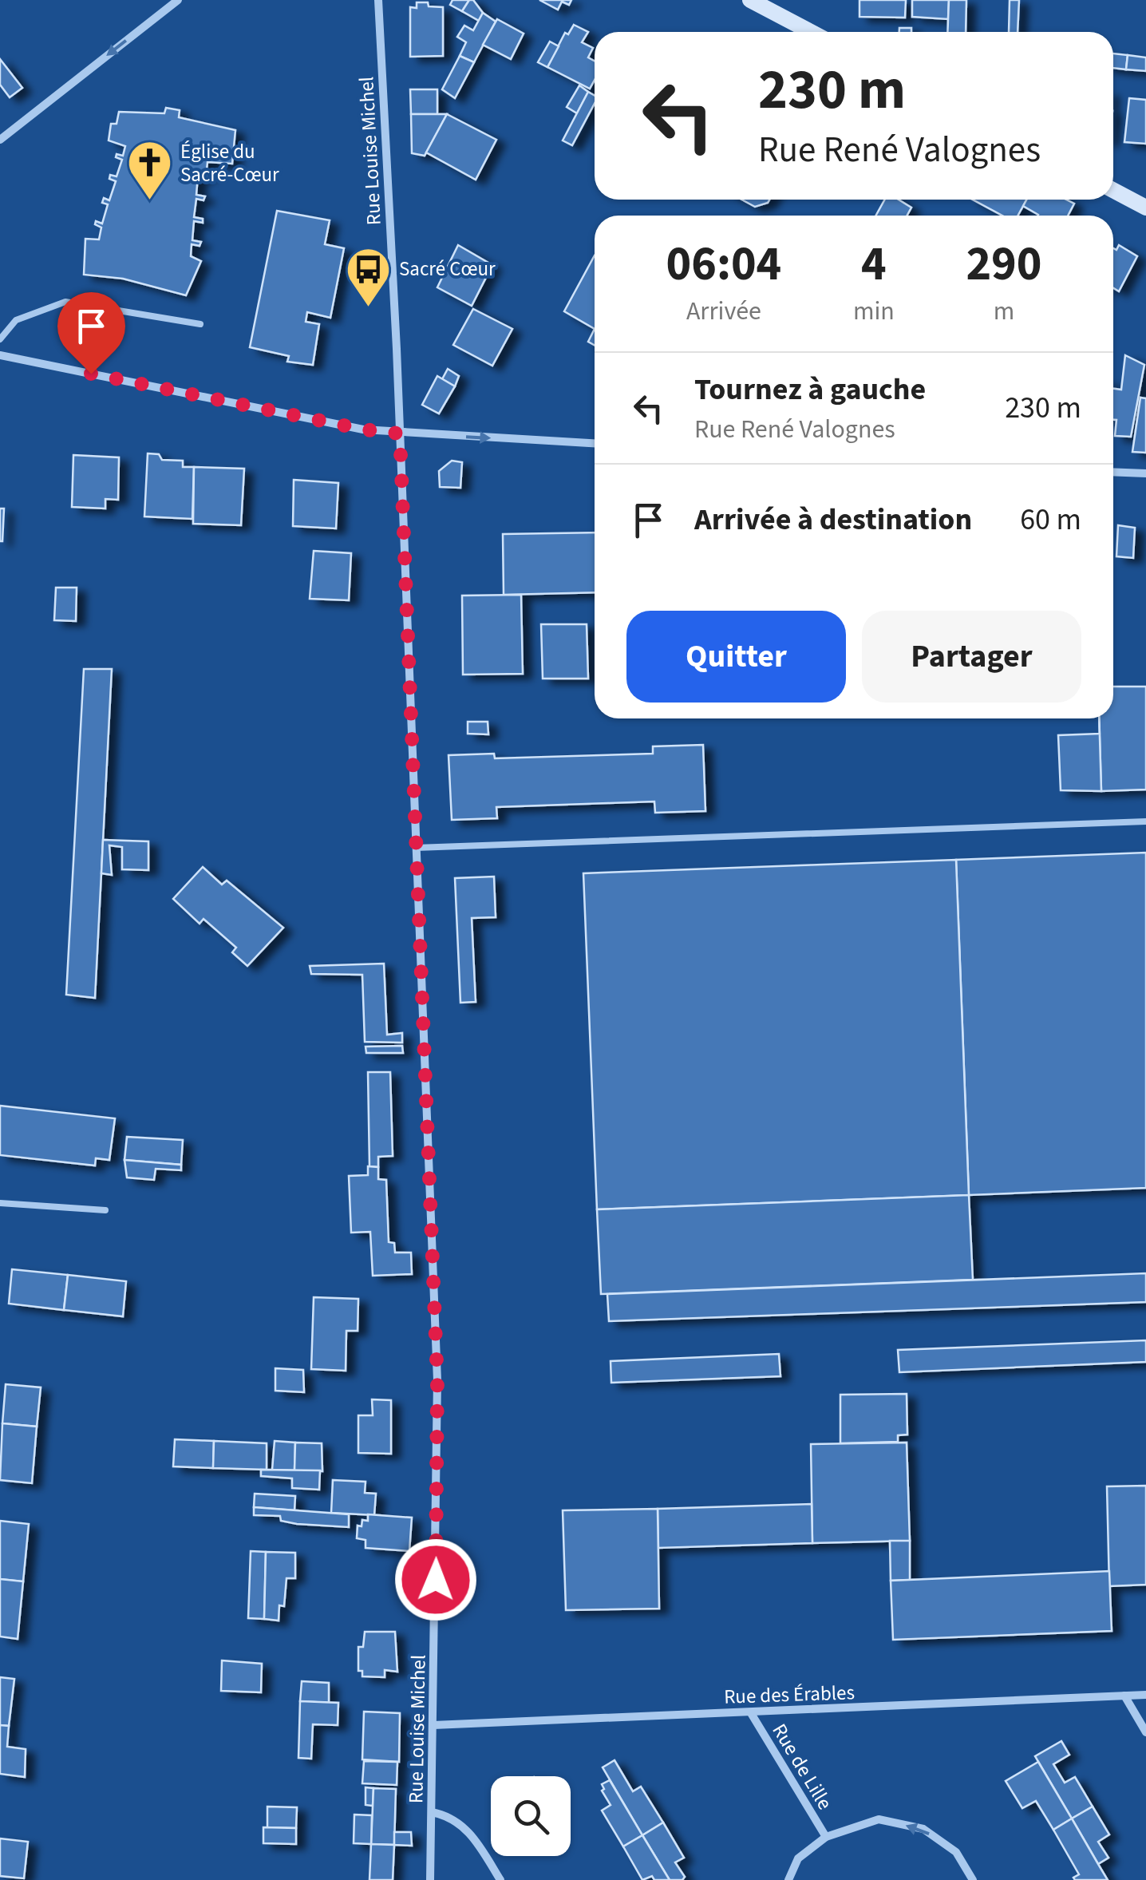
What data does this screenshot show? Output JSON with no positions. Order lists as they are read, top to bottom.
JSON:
{
  "streets": {
    "street": ["Rue Louise Michel", "Rue des Érables", "Rue de Lille"]
  },
  "crossings": [
    ["Rue Louise Michel", "Rue des Érables"],
    ["Rue des Érables", "Rue de Lille"]
  ],
  "one_way": ["Rue de Lille"],
  "places": {
    "church": ["Église du Sacré-Cœur"],
    "bus stop": ["Sacré Cœur"]
  },
  "page": {
    "turn": ["230 m", "Rue René Valognes"],
    "eta": [
      "06:04",
      "Arrivée",
      "4",
      "min",
      "290",
      "m"
    ],
    "list": [
      {
        "name": "Tournez à gauche",
        "note": "Rue René Valognes",
        "value": "230 m"
      },
      {
        "name": "Arrivée à destination",
        "value": "60 m"
      }
    ],
    "buttons": ["Quitter", "Partager"]
  }
}
